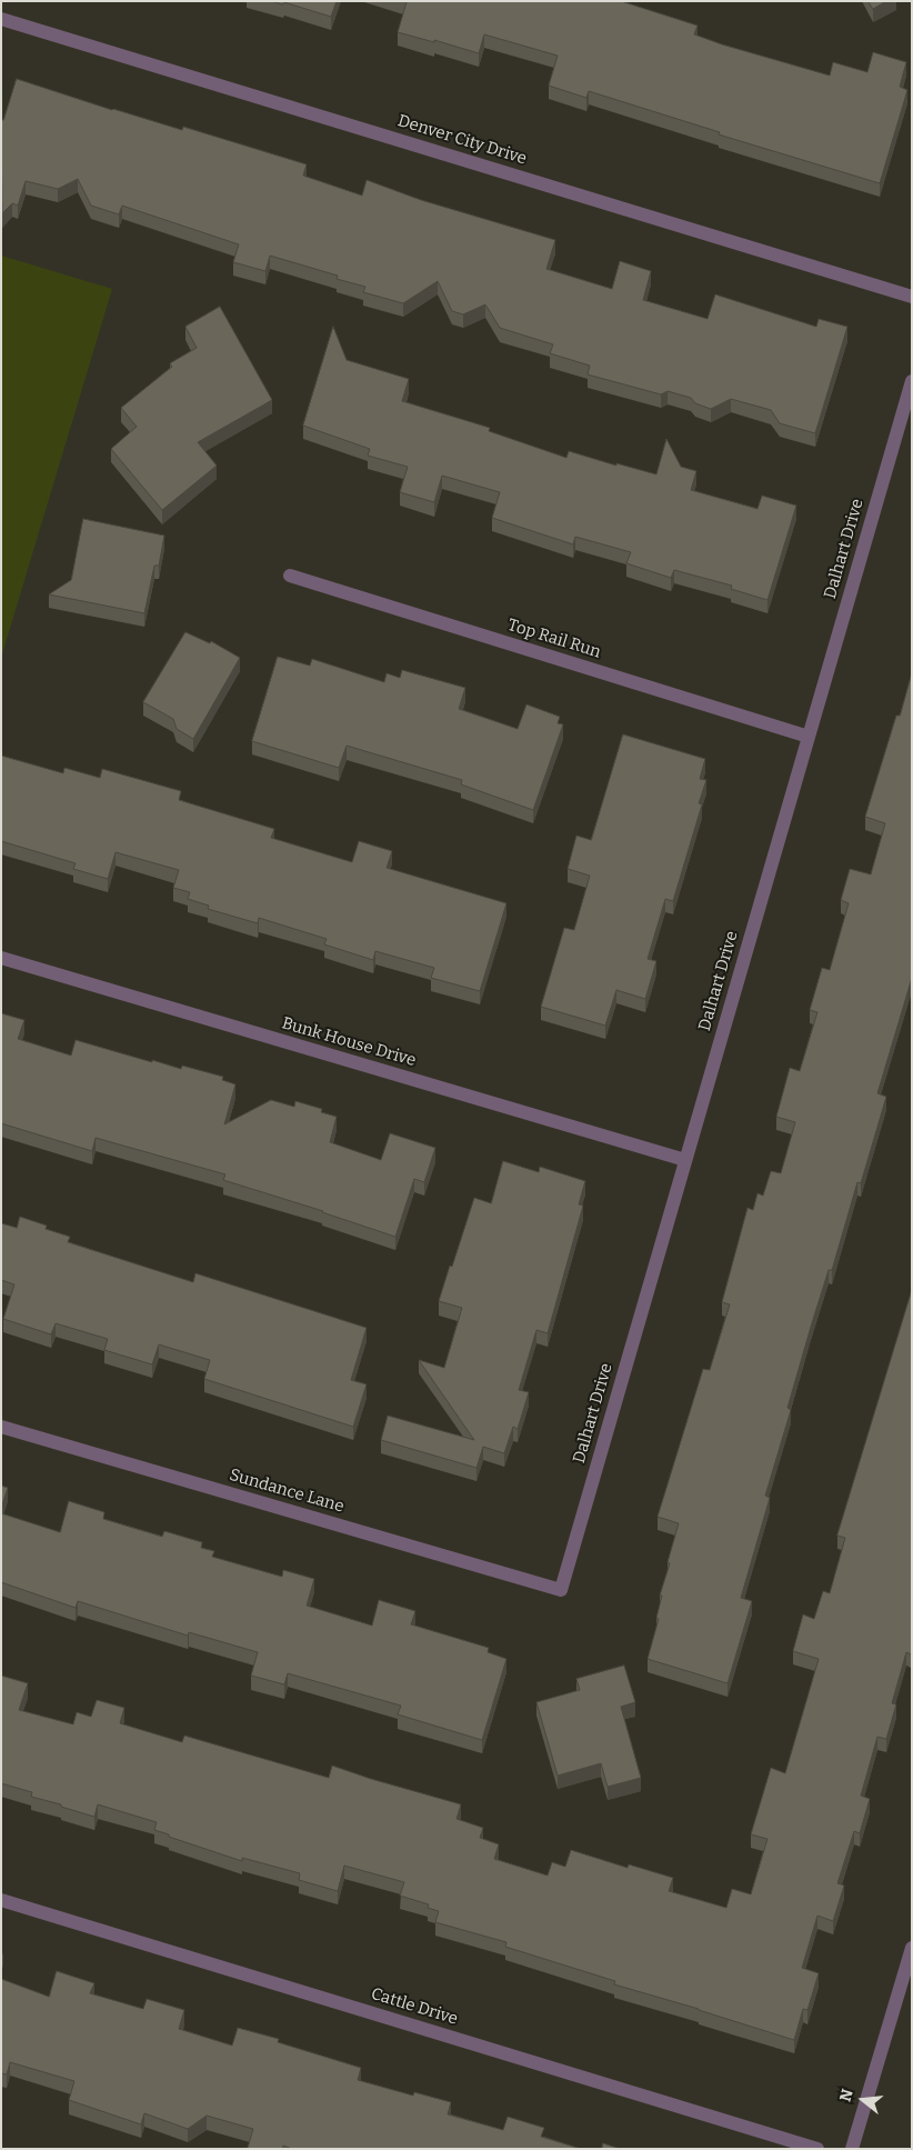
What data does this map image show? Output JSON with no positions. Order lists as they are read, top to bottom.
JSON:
{
  "streets": {
    "street": [
      "Denver City Drive",
      "Dalhart Drive",
      "Top Rail Run",
      "Bunk House Drive",
      "Sundance Lane",
      "Cattle Drive"
    ]
  },
  "crossings": [
    ["Dalhart Drive", "Top Rail Run"],
    ["Dalhart Drive", "Bunk House Drive"],
    ["Dalhart Drive", "Sundance Lane"]
  ],
  "north": "left"
}
